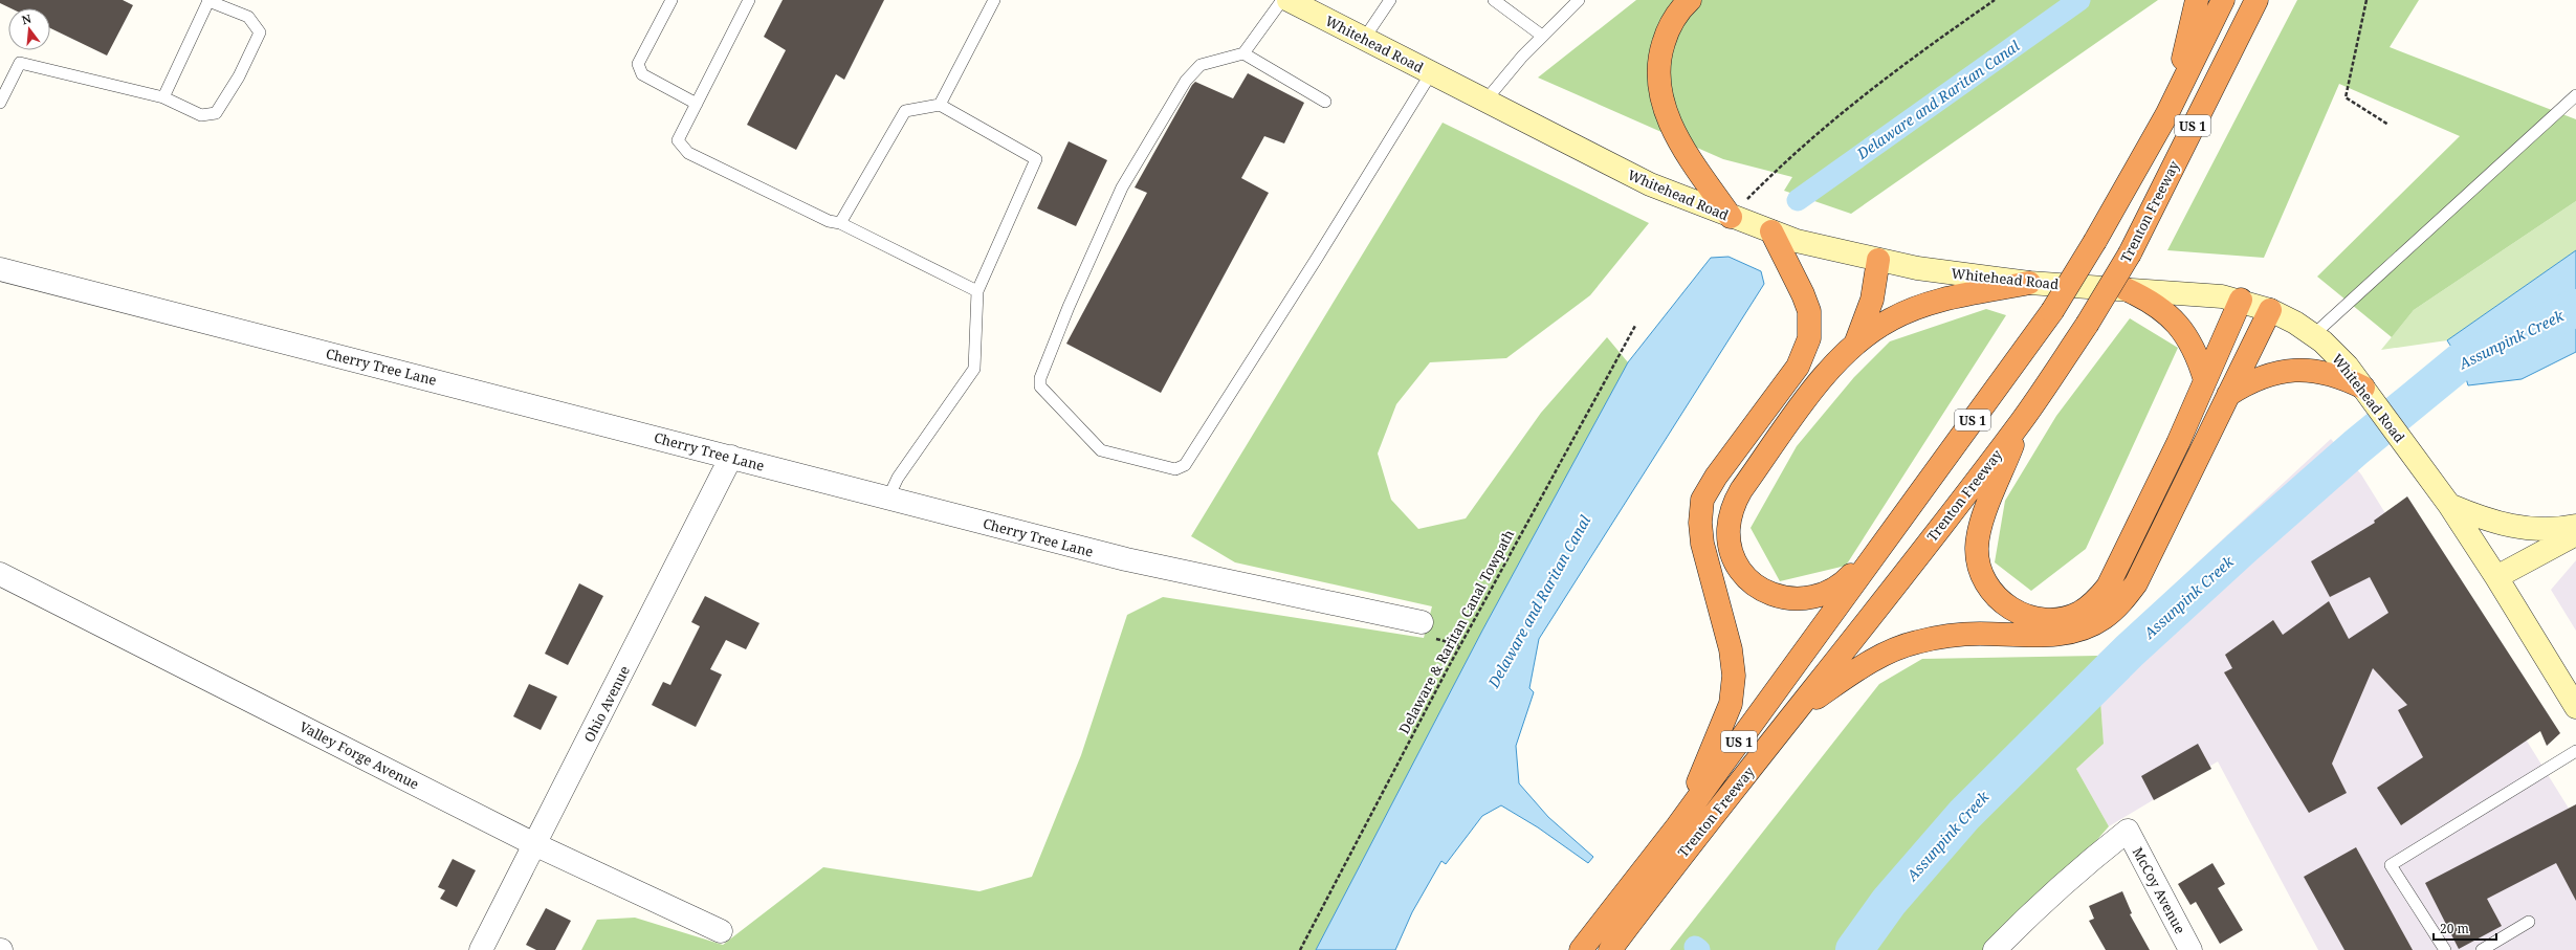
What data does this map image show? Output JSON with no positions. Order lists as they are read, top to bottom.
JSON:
{
  "streets": {
    "highway": ["US 1", "Trenton Freeway"],
    "main road": ["Whitehead Road"],
    "street": [
      "Cherry Tree Lane",
      "Ohio Avenue",
      "Valley Forge Avenue",
      "McCoy Avenue"
    ],
    "path": ["Delaware & Raritan Canal Towpath"]
  },
  "crossings": [
    ["Cherry Tree Lane", "Ohio Avenue"],
    ["Ohio Avenue", "Valley Forge Avenue"]
  ],
  "water": ["Delaware and Raritan Canal", "Assunpink Creek"],
  "scale_bar": "20 m",
  "north": "top"
}
